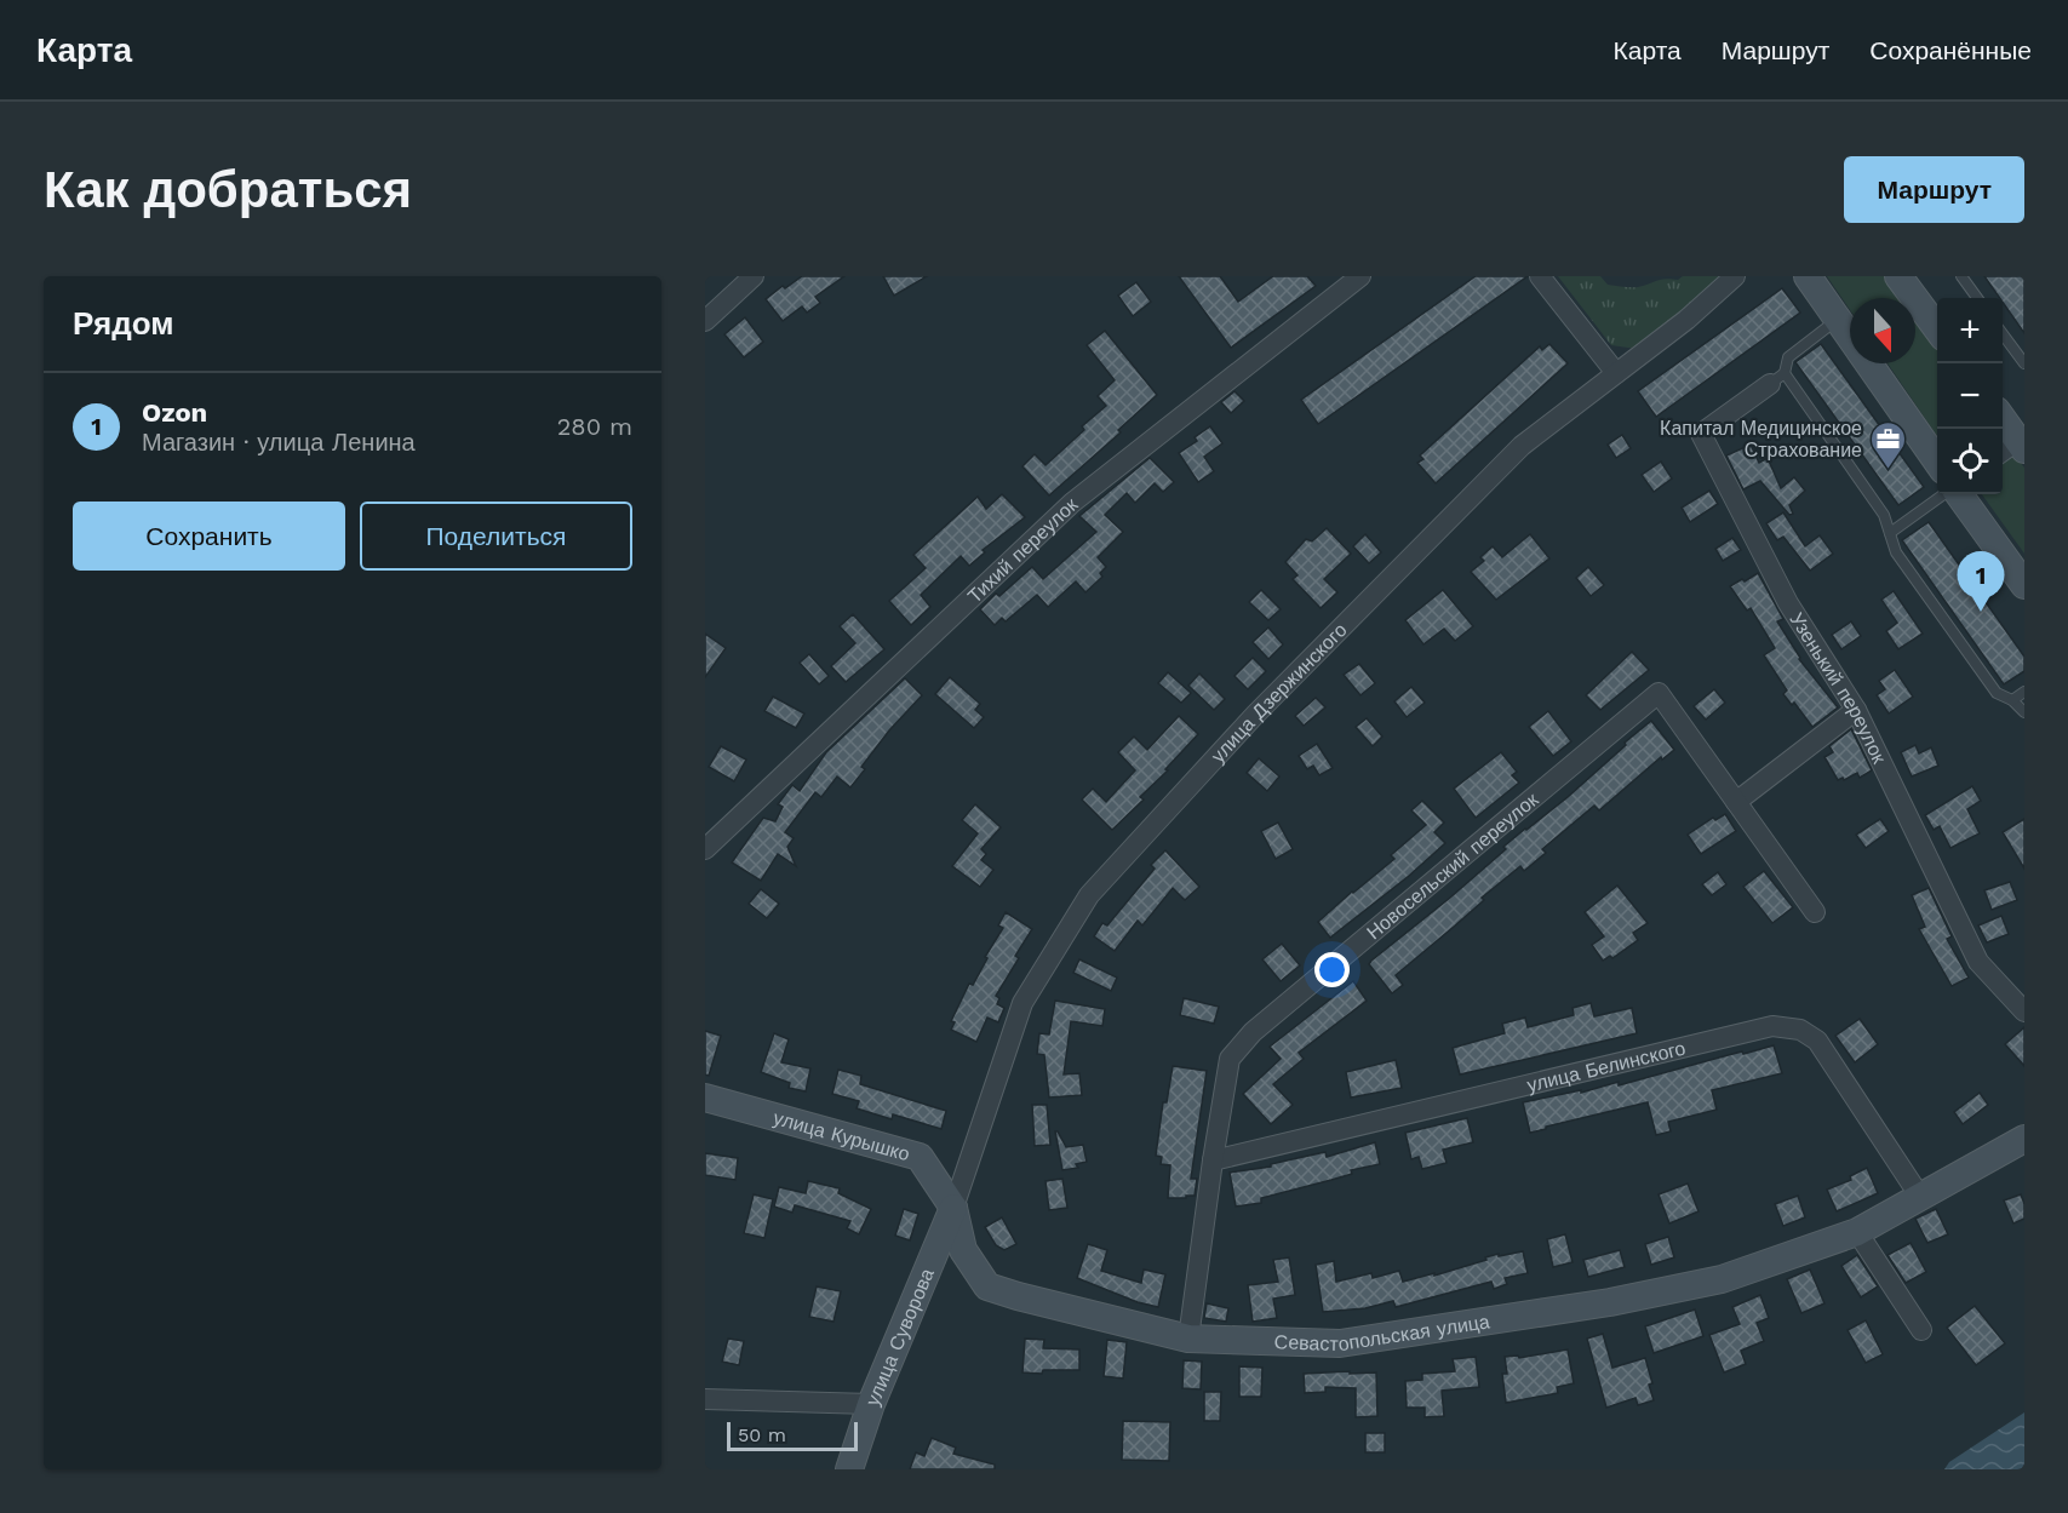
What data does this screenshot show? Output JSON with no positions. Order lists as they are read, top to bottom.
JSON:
{
  "streets": {
    "main road": ["улица Курышко", "Севастопольская улица", "улица Суворова"],
    "street": [
      "Тихий переулок",
      "Узенький переулок",
      "улица Дзержинского",
      "Новосельский переулок",
      "улица Белинского"
    ]
  },
  "crossings": [
    ["улица Дзержинского", "улица Курышко"],
    ["улица Дзержинского", "Севастопольская улица"],
    ["улица Дзержинского", "улица Суворова"],
    ["Новосельский переулок", "улица Белинского"],
    ["Новосельский переулок", "Севастопольская улица"],
    ["улица Белинского", "Севастопольская улица"],
    ["улица Курышко", "Севастопольская улица"],
    ["улица Курышко", "улица Суворова"],
    ["Севастопольская улица", "улица Суворова"]
  ],
  "places": {
    "office": ["Капитал Медицинское Страхование"]
  },
  "scale_bar": "50 m",
  "north": "bottom",
  "page": {
    "header": "Карта",
    "nav": ["Карта", "Маршрут", "Сохранённые"],
    "buttons": [
      "Маршрут",
      ["Сохранить", "Поделиться"]
    ],
    "title": "Как добраться",
    "heading": "Рядом",
    "map_buttons": ["+", "−"],
    "list": [
      {
        "mark": "1",
        "name": "Ozon",
        "note": "Магазин · улица Ленина",
        "value": "280 m"
      }
    ],
    "pins": "1",
    "scale": "50 m"
  }
}
